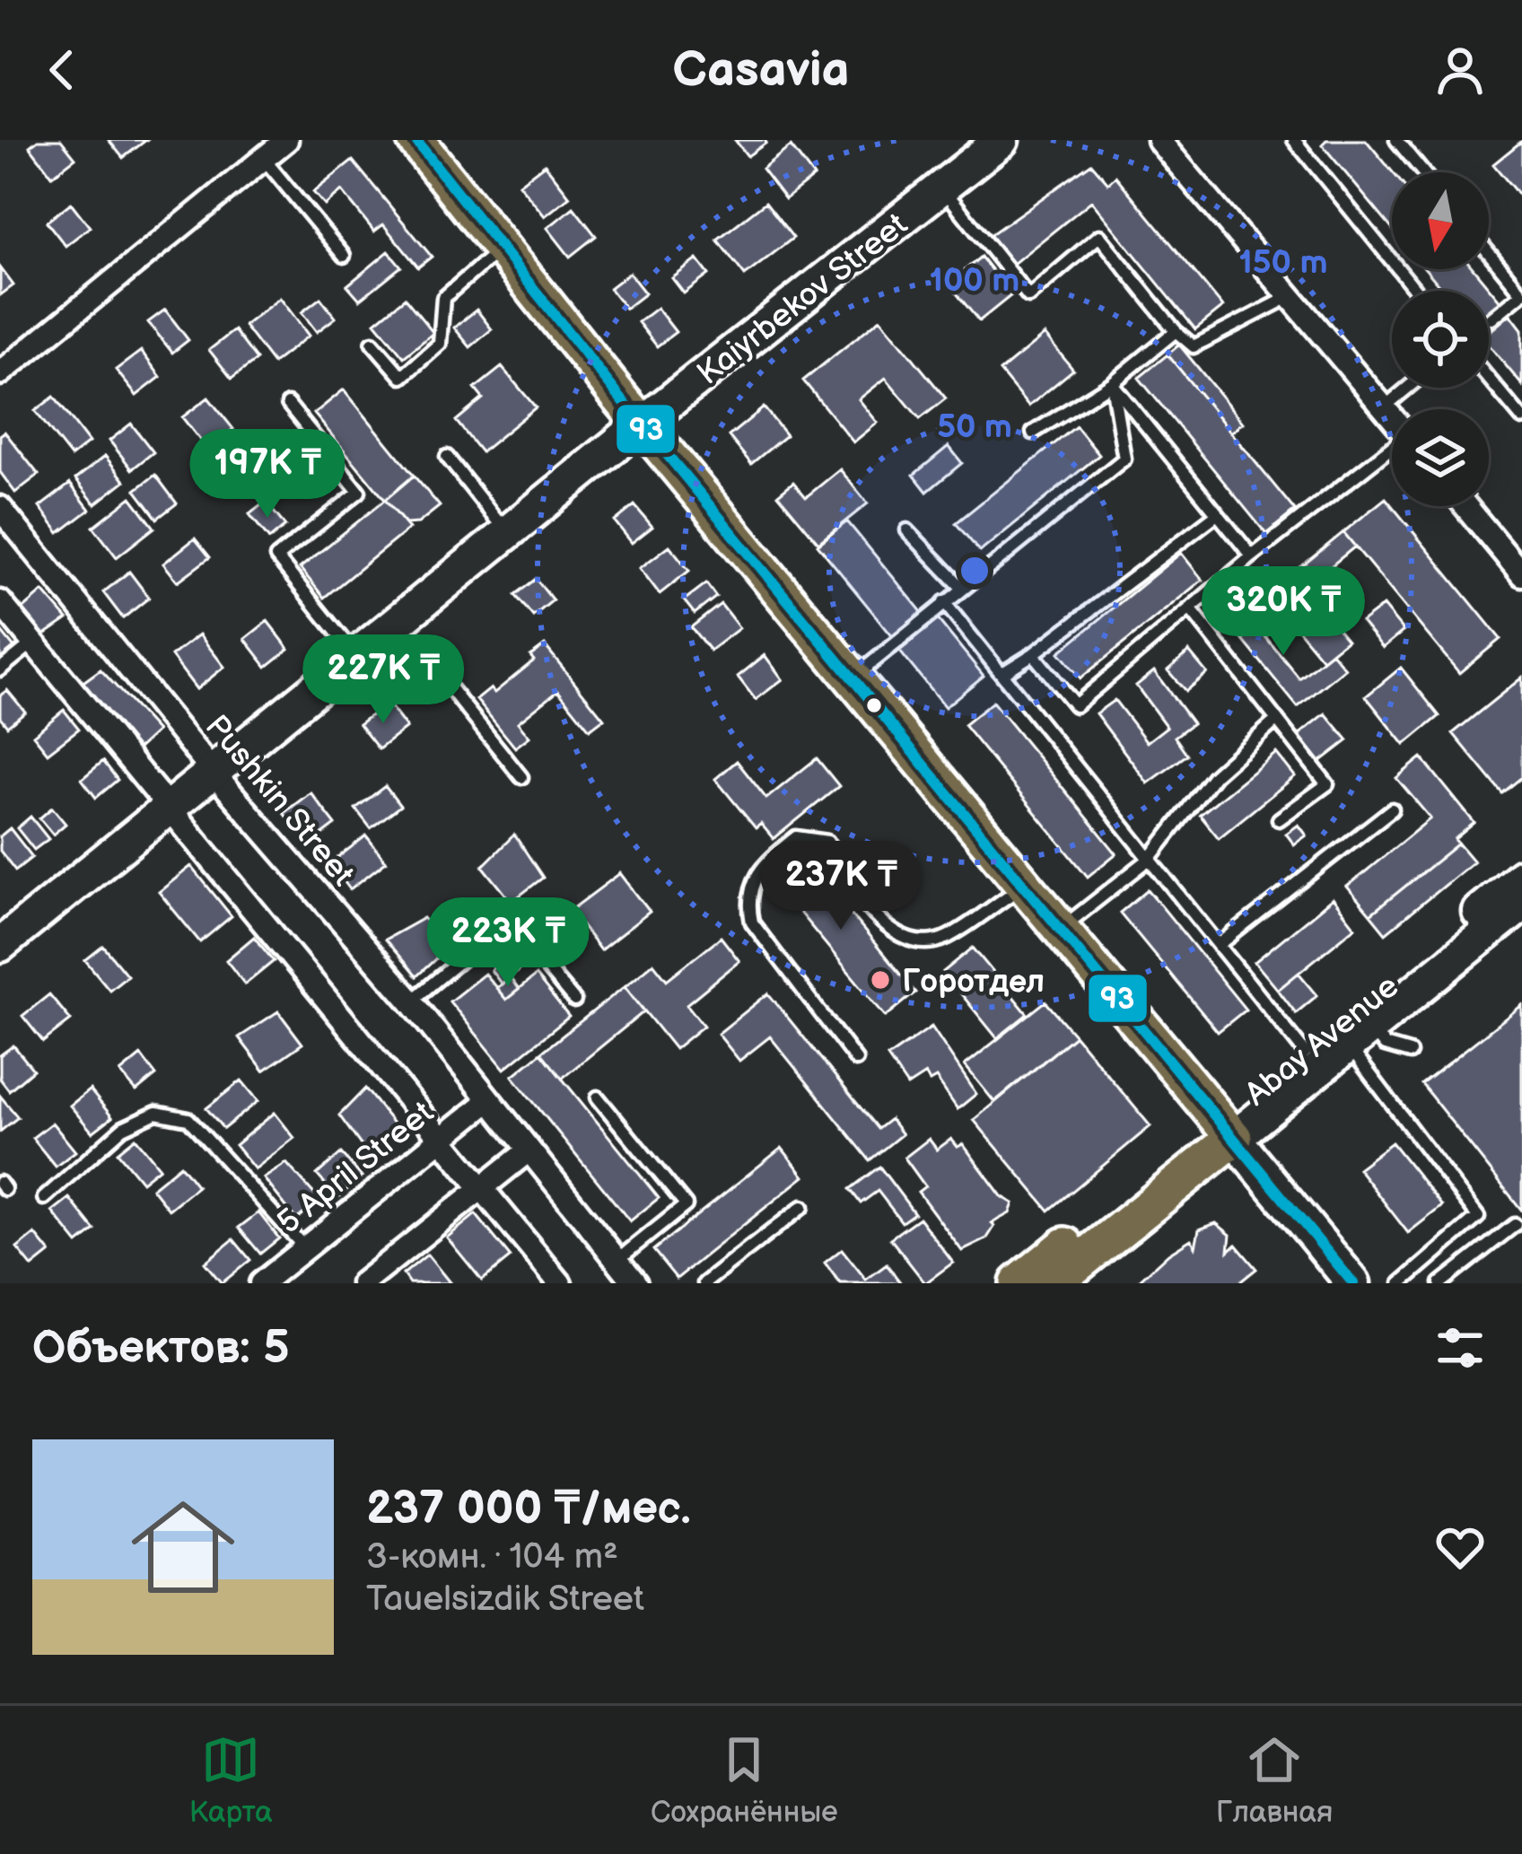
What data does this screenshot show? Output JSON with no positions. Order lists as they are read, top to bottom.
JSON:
{
  "streets": {
    "main road": ["Kaiyrbekov Street", "Abay Avenue"],
    "street": ["Pushkin Street", "5 April Street"]
  },
  "crossings": [
    ["Kaiyrbekov Street", "Pushkin Street"],
    ["Pushkin Street", "5 April Street"]
  ],
  "places": ["Горотдел"],
  "lines": ["transit line 93"],
  "north": "bottom",
  "page": {
    "header": "Casavia",
    "price": [
      "197K ₸",
      "320K ₸",
      "227K ₸",
      "237K ₸",
      "223K ₸"
    ],
    "heading": "Объектов: 5",
    "list": [
      {
        "name": "237 000 ₸/мес.",
        "note": "3-комн. · 104 m² · Tauelsіzdіk Street"
      }
    ],
    "tabs": ["Карта", "Сохранённые", "Главная"]
  },
  "rings": ["150 m", "100 m", "50 m"]
}
